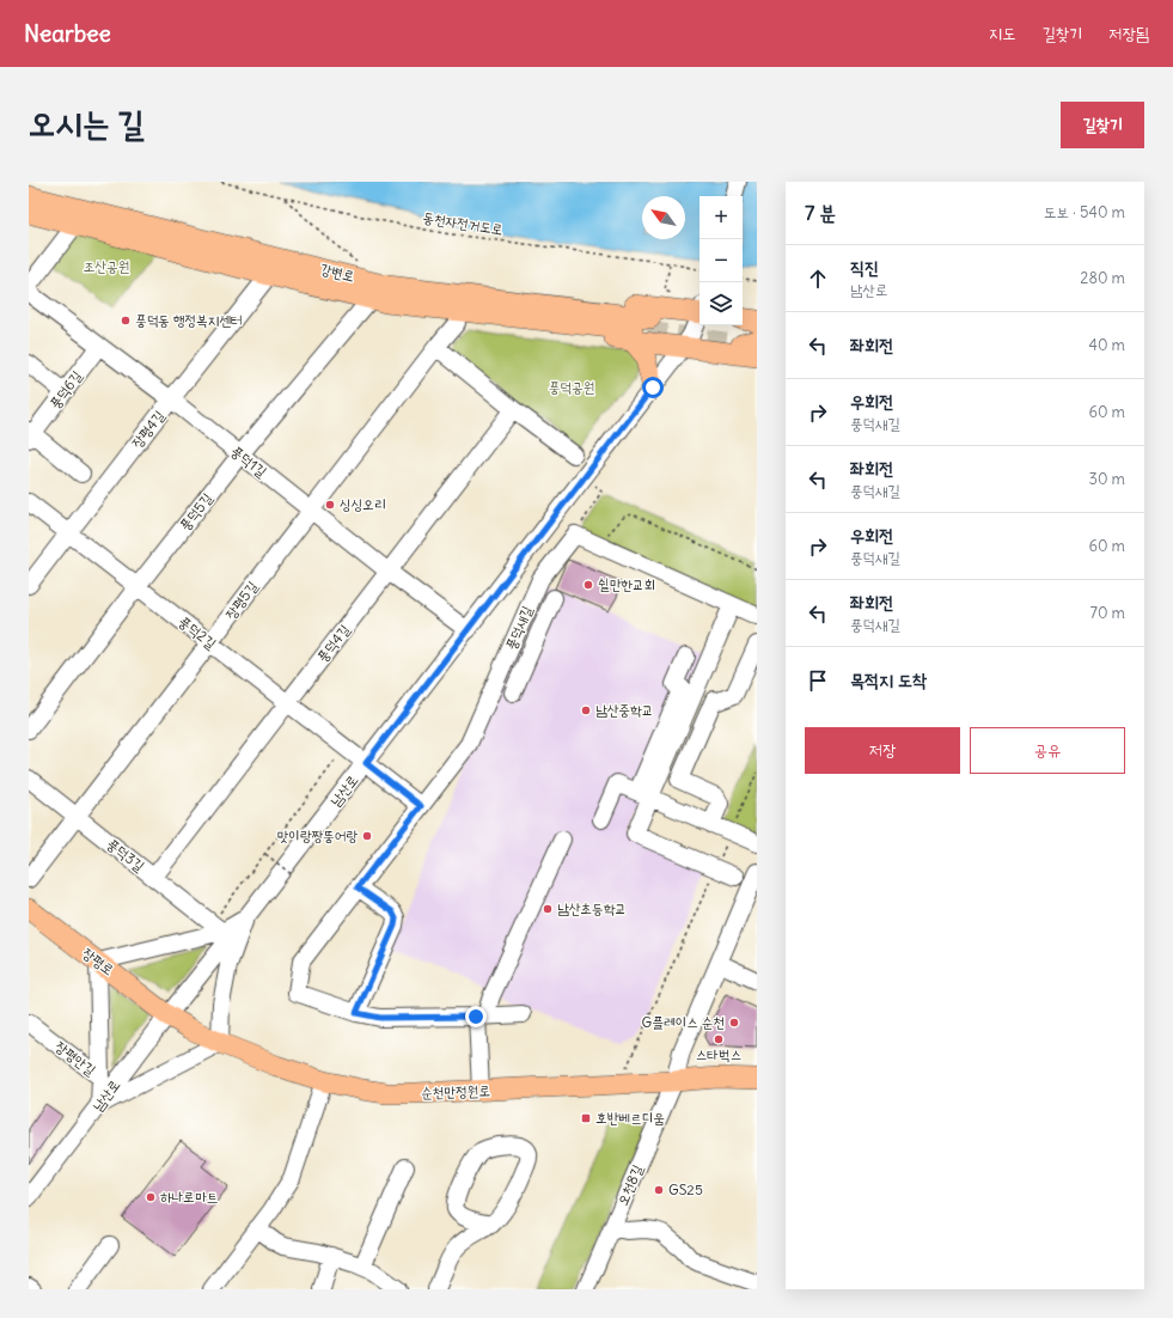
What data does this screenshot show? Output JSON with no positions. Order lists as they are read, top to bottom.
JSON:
{
  "streets": {
    "main road": ["강변로", "장평로", "순천만정원로"],
    "street": [
      "풍덕6길",
      "장평4길",
      "풍덕1길",
      "풍덕5길",
      "장평5길",
      "풍덕새길",
      "풍덕2길",
      "풍덕4길",
      "남산로",
      "풍덕3길",
      "장평안길",
      "오천8길"
    ],
    "path": ["동천자전거도로"]
  },
  "crossings": [
    ["강변로", "장평4길"],
    ["강변로", "풍덕5길"],
    ["풍덕6길", "풍덕1길"],
    ["장평4길", "풍덕1길"],
    ["장평4길", "풍덕2길"],
    ["풍덕1길", "풍덕5길"],
    ["풍덕1길", "장평5길"],
    ["풍덕1길", "풍덕4길"],
    ["풍덕1길", "남산로"],
    ["풍덕5길", "풍덕2길"],
    ["장평5길", "풍덕2길"],
    ["장평5길", "풍덕3길"],
    ["풍덕새길", "풍덕2길"],
    ["풍덕2길", "풍덕4길"],
    ["풍덕2길", "남산로"],
    ["풍덕4길", "풍덕3길"],
    ["남산로", "장평로"],
    ["남산로", "순천만정원로"],
    ["장평로", "순천만정원로"],
    ["순천만정원로", "오천8길"]
  ],
  "parks": ["조산공원", "풍덕공원"],
  "places": {
    "other": [
      "풍덕동 행정복지센터",
      "싱싱오리",
      "쉴만한교회",
      "남산중학교",
      "맛이랑짱뚱어랑",
      "남산초등학교",
      "G플레이스 순천",
      "스타벅스",
      "GS25",
      "하나로마트"
    ],
    "transit": ["호반베르디움"]
  },
  "north": "top left",
  "page": {
    "header": "Nearbee",
    "nav": ["지도", "길찾기", "저장됨"],
    "title": "오시는 길",
    "buttons": [
      "길찾기",
      ["저장", "공유"]
    ],
    "heading": ["7 분", "도보 · 540 m"],
    "map_buttons": ["+", "−"],
    "list": [
      ["직진", "남산로", "280 m"],
      ["좌회전", "40 m"],
      ["우회전", "풍덕새길", "60 m"],
      ["좌회전", "풍덕새길", "30 m"],
      ["우회전", "풍덕새길", "60 m"],
      ["좌회전", "풍덕새길", "70 m"],
      "목적지 도착"
    ]
  }
}
